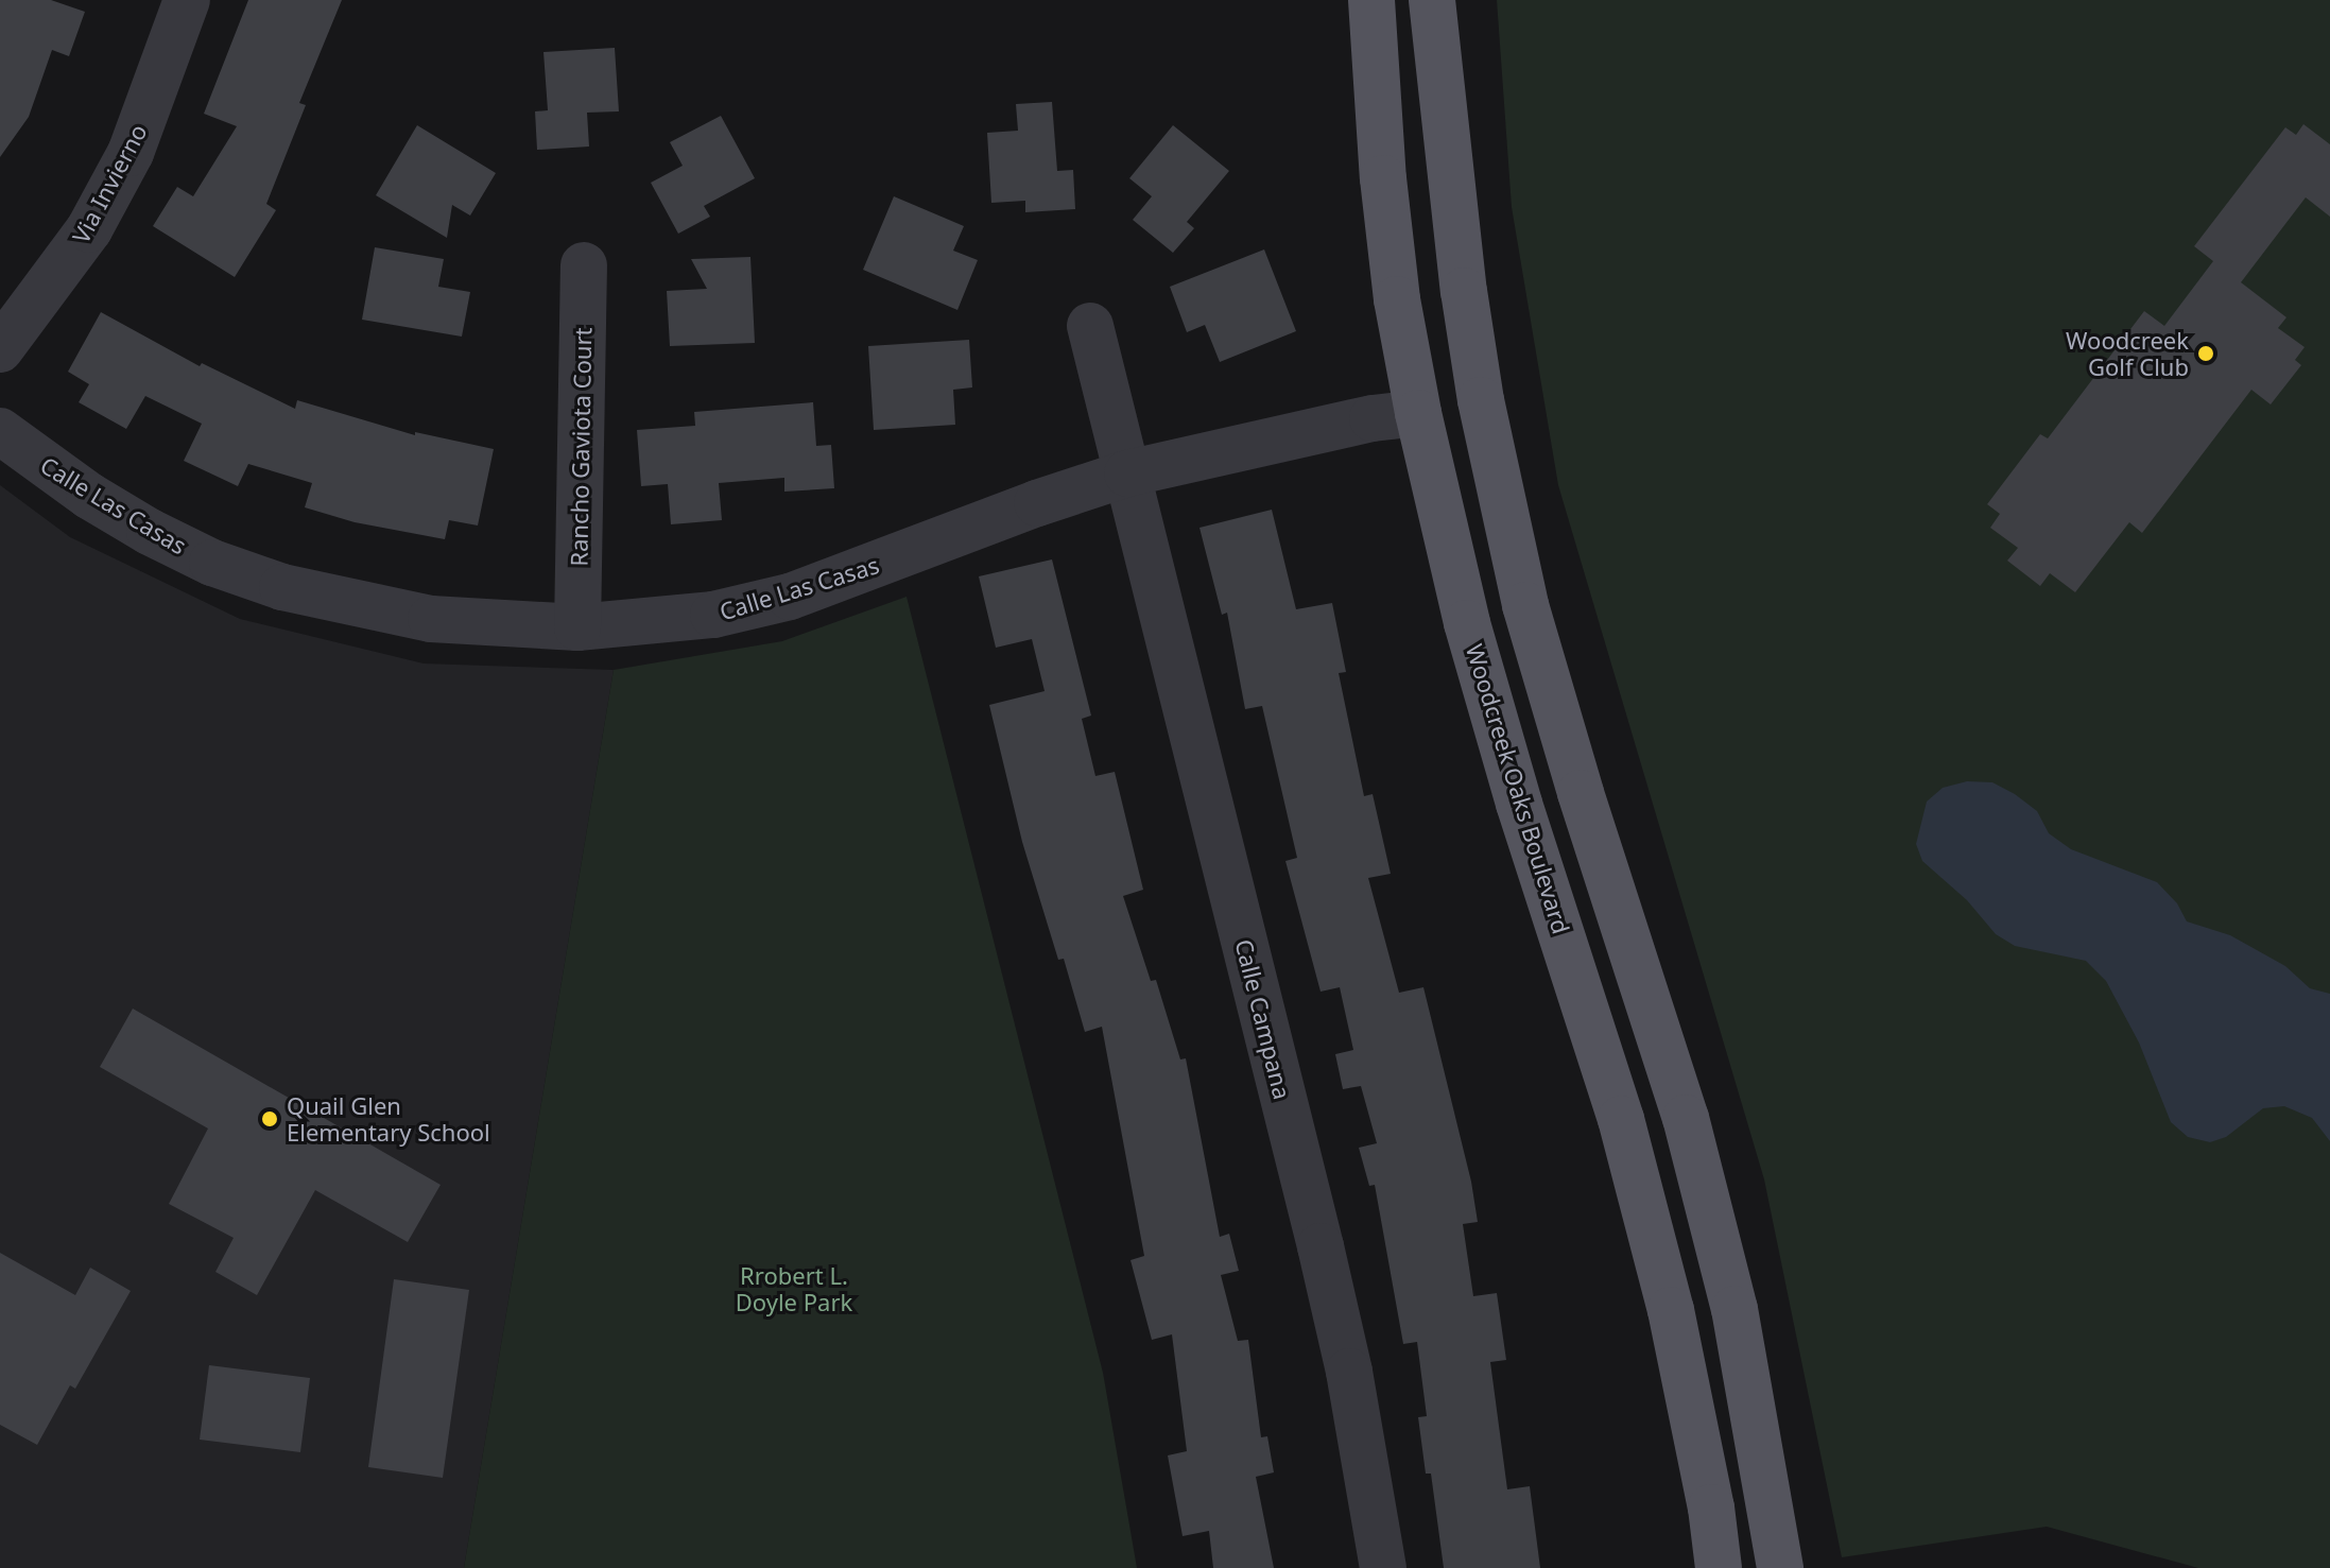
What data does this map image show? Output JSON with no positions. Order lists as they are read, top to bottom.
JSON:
{
  "streets": {
    "main road": ["Woodcreek Oaks Boulevard"],
    "street": [
      "Via Invierno",
      "Rancho Gaviota Court",
      "Calle Las Casas",
      "Calle Campana"
    ]
  },
  "crossings": [
    ["Rancho Gaviota Court", "Calle Las Casas"],
    ["Calle Las Casas", "Woodcreek Oaks Boulevard"],
    ["Calle Las Casas", "Calle Campana"]
  ],
  "parks": ["Rrobert L. Doyle Park"],
  "places": ["Woodcreek Golf Club", "Quail Glen Elementary School"]
}
